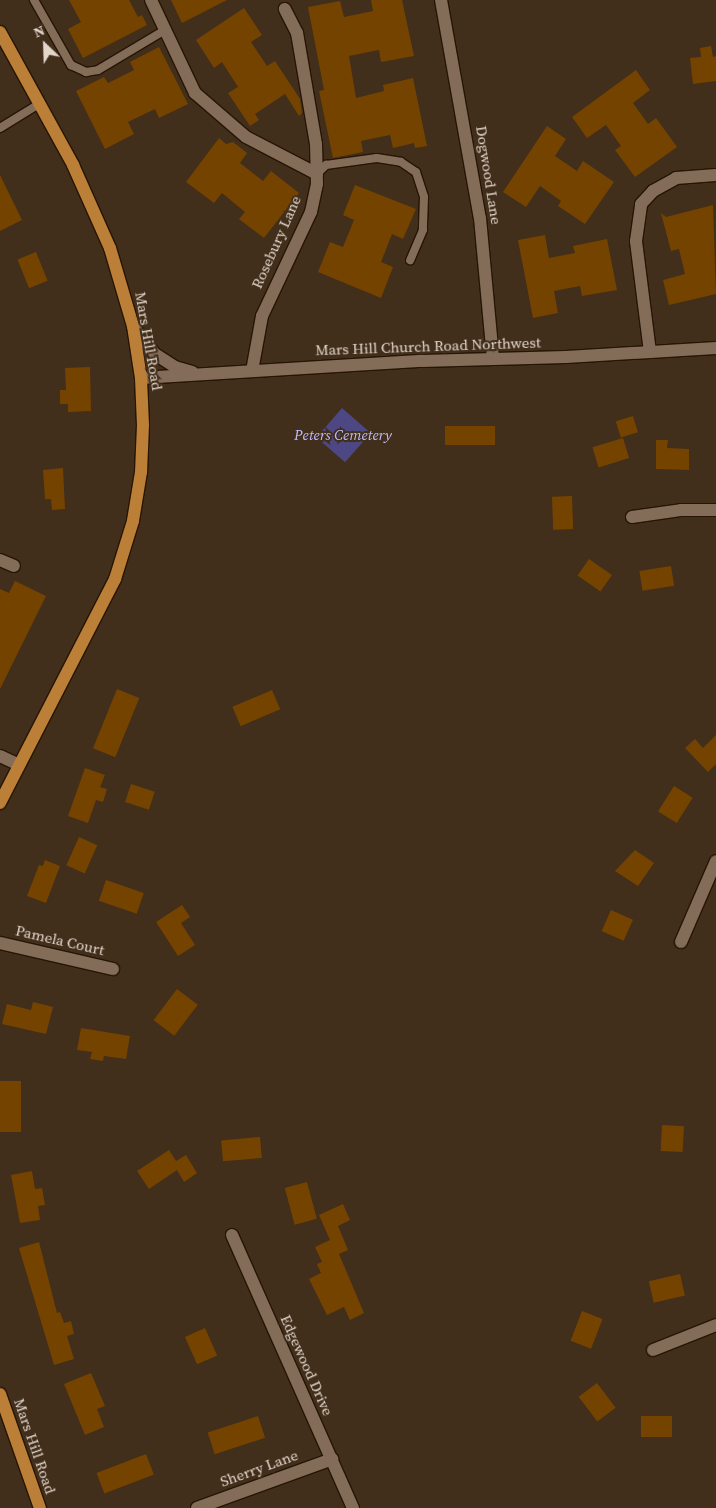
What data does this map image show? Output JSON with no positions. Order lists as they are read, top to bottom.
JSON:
{
  "streets": {
    "main road": ["Mars Hill Road"],
    "street": [
      "Dogwood Lane",
      "Rosebury Lane",
      "Mars Hill Church Road Northwest",
      "Pamela Court",
      "Edgewood Drive",
      "Sherry Lane"
    ]
  },
  "crossings": [
    ["Dogwood Lane", "Mars Hill Church Road Northwest"],
    ["Rosebury Lane", "Mars Hill Church Road Northwest"],
    ["Mars Hill Road", "Mars Hill Church Road Northwest"],
    ["Edgewood Drive", "Sherry Lane"]
  ],
  "parks": ["Peters Cemetery"],
  "north": "top left"
}
